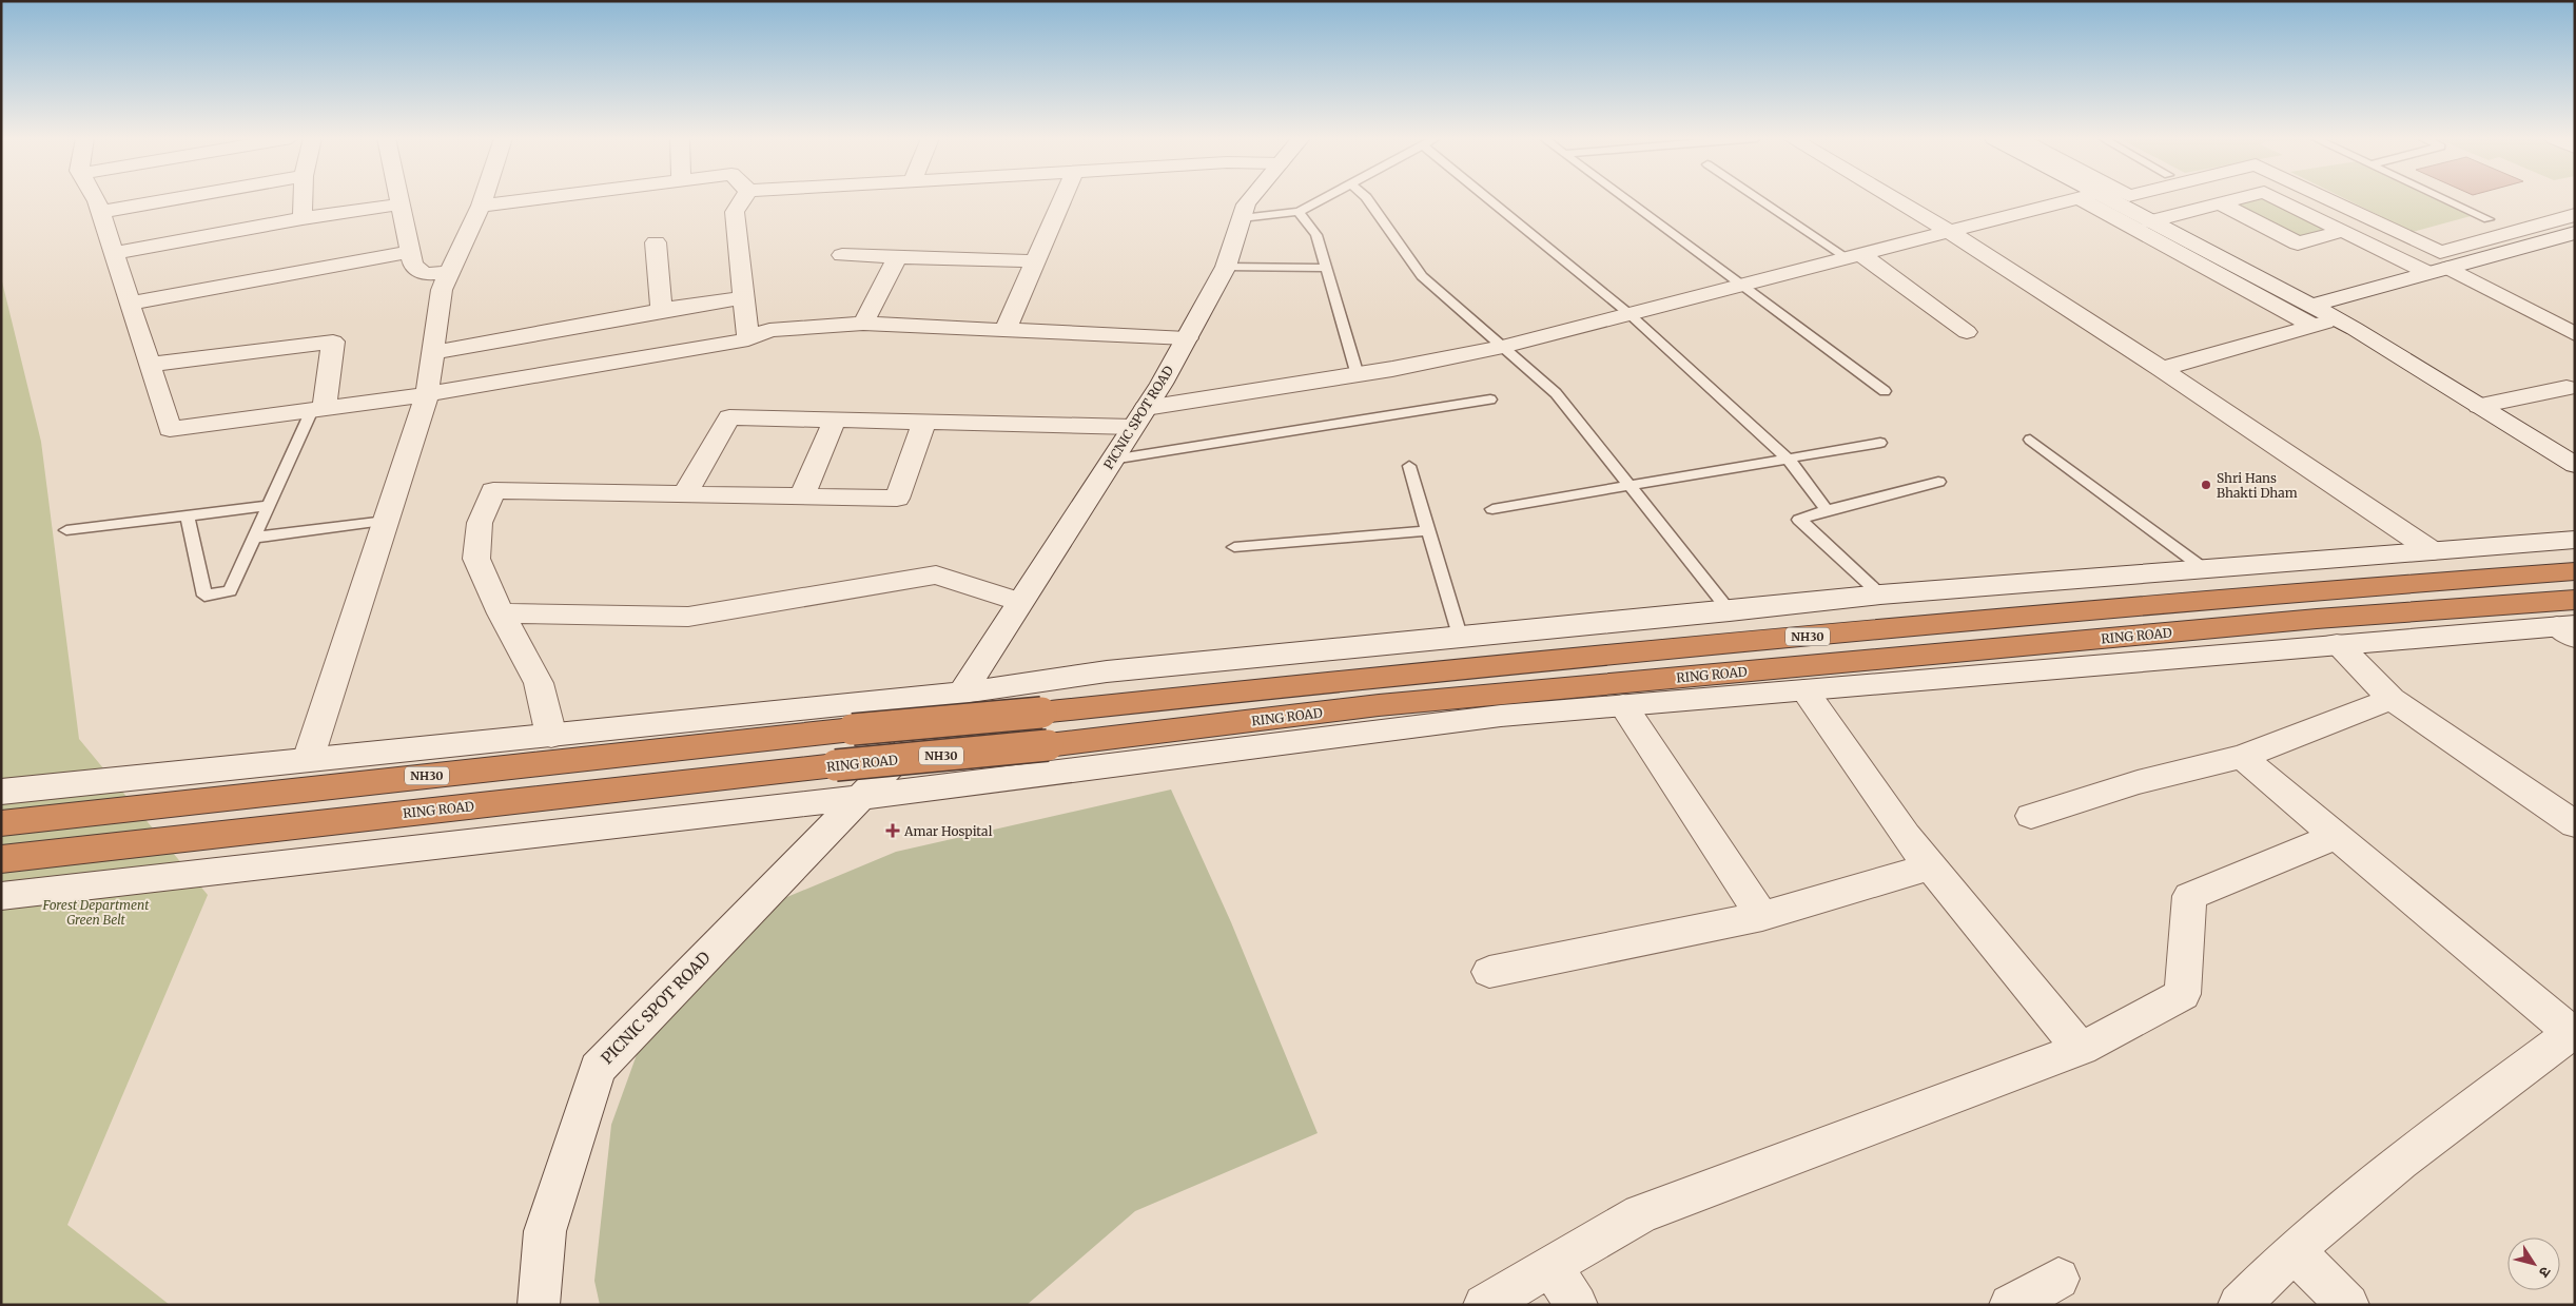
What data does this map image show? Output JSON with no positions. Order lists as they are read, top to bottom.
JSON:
{
  "streets": {
    "highway": ["RING ROAD", "NH30"],
    "street": ["PICNIC SPOT ROAD"]
  },
  "parks": ["Forest Department Green Belt"],
  "places": {
    "other": ["Shri Hans Bhakti Dham"],
    "health": ["Amar Hospital"]
  },
  "north": "bottom right"
}
